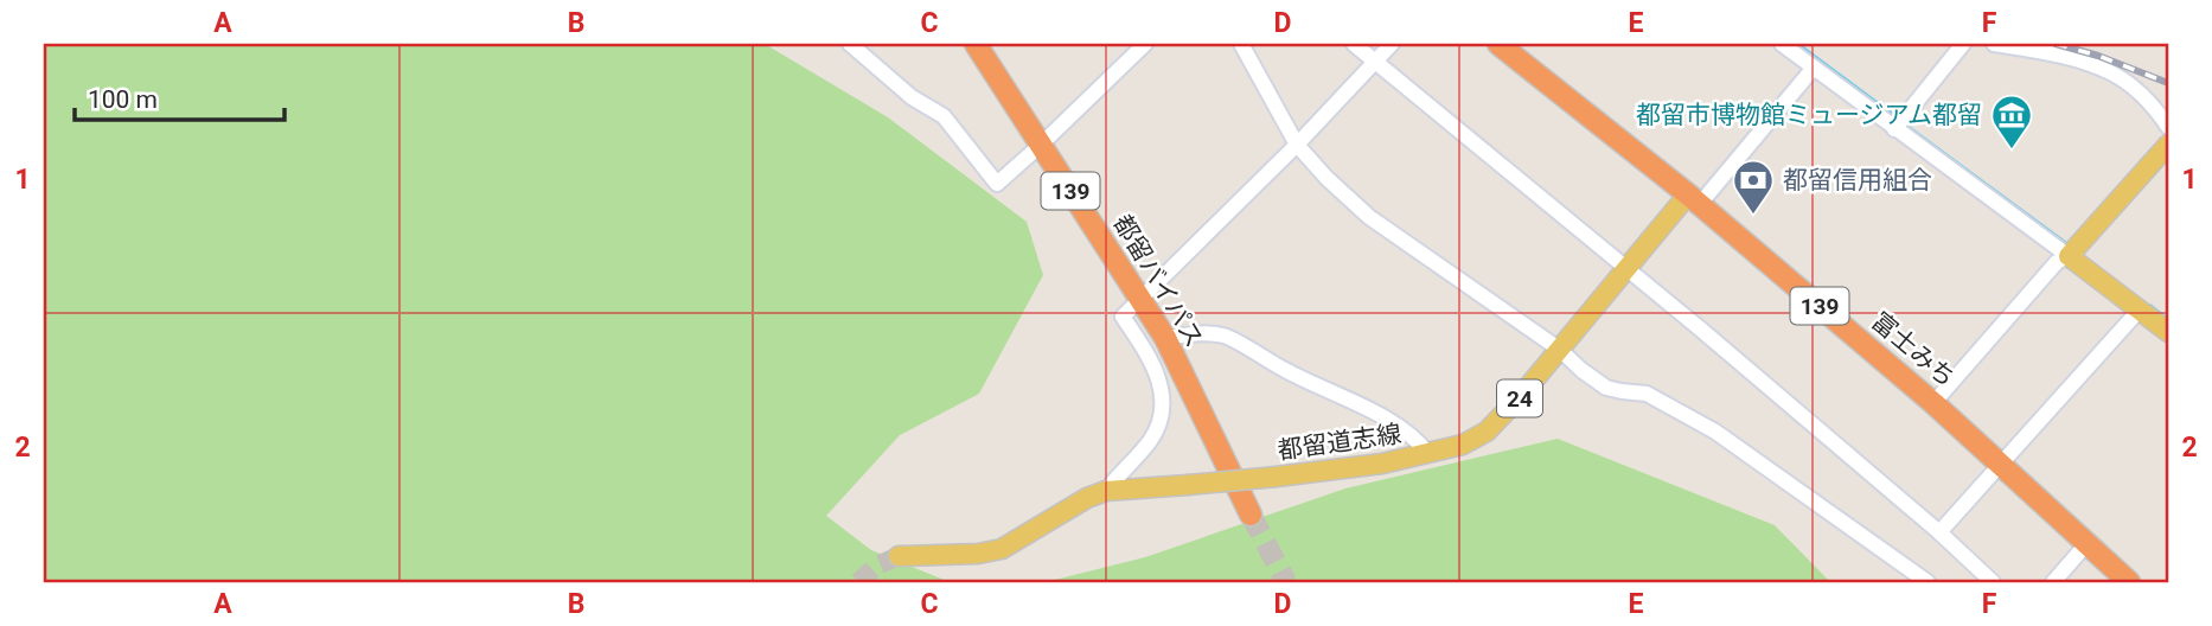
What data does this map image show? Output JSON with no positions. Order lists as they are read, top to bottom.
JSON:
{
  "streets": {
    "highway": ["139", "都留バイパス", "富士みち"],
    "main road": ["24", "都留道志線"]
  },
  "crossings": [
    ["富士みち", "都留道志線"]
  ],
  "places": {
    "museum": ["都留市博物館ミュージアム都留"],
    "bank": ["都留信用組合"]
  },
  "scale_bar": "100 m",
  "grid": {
    "columns": [
      "A",
      "B",
      "C",
      "D",
      "E",
      "F"
    ],
    "rows": ["1", "2"]
  }
}
